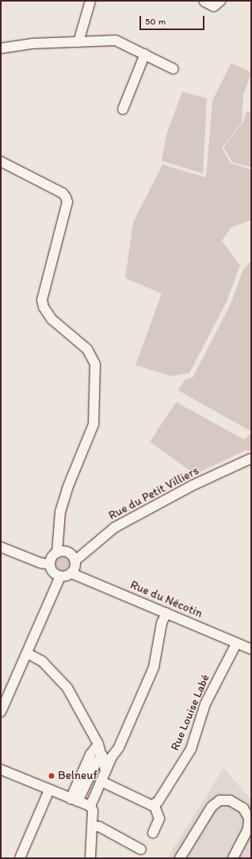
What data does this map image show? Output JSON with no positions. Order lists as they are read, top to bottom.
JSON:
{
  "streets": {
    "street": ["Rue du Petit Villiers", "Rue du Nécotin", "Rue Louise Labé"]
  },
  "crossings": [
    ["Rue du Petit Villiers", "Rue du Nécotin"],
    ["Rue du Nécotin", "Rue Louise Labé"]
  ],
  "places": ["Belneuf"],
  "scale_bar": "50 m"
}
